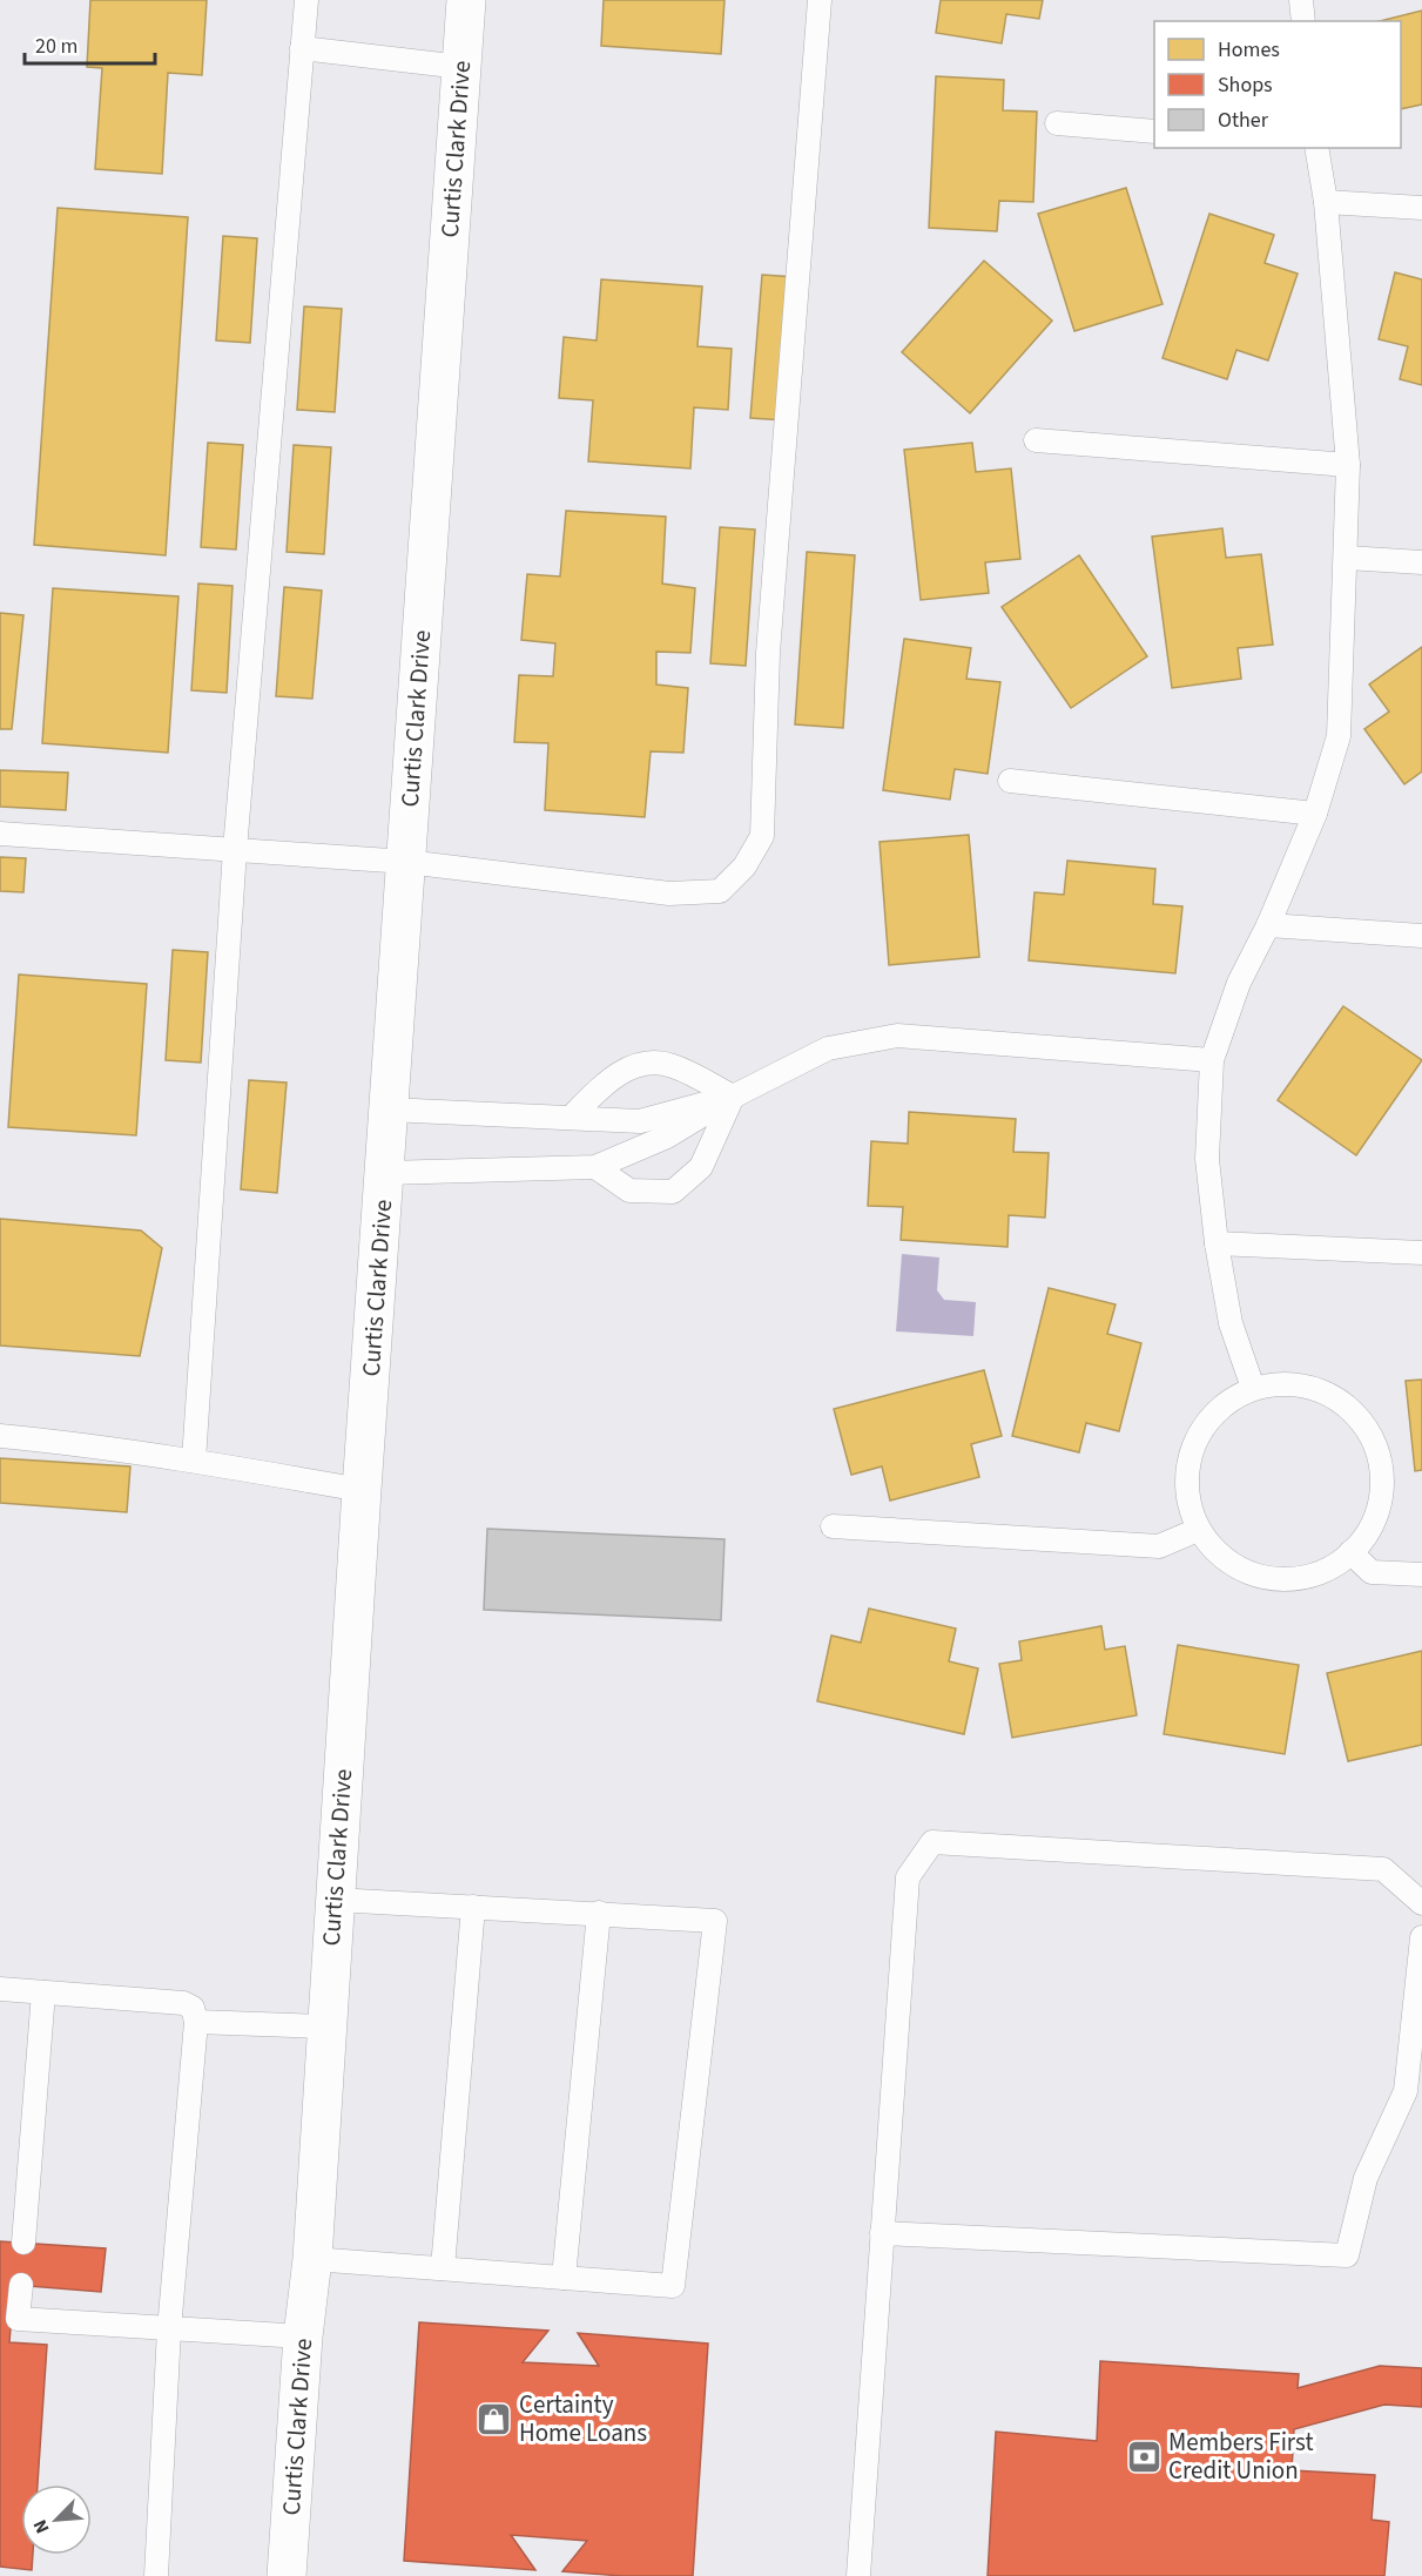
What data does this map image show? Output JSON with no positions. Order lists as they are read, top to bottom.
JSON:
{
  "streets": {
    "street": ["Curtis Clark Drive"]
  },
  "places": {
    "shop": ["Certainty Home Loans"],
    "bank": ["Members First Credit Union"]
  },
  "legend": ["Homes", "Shops", "Other"],
  "scale_bar": "20 m",
  "north": "bottom left"
}
